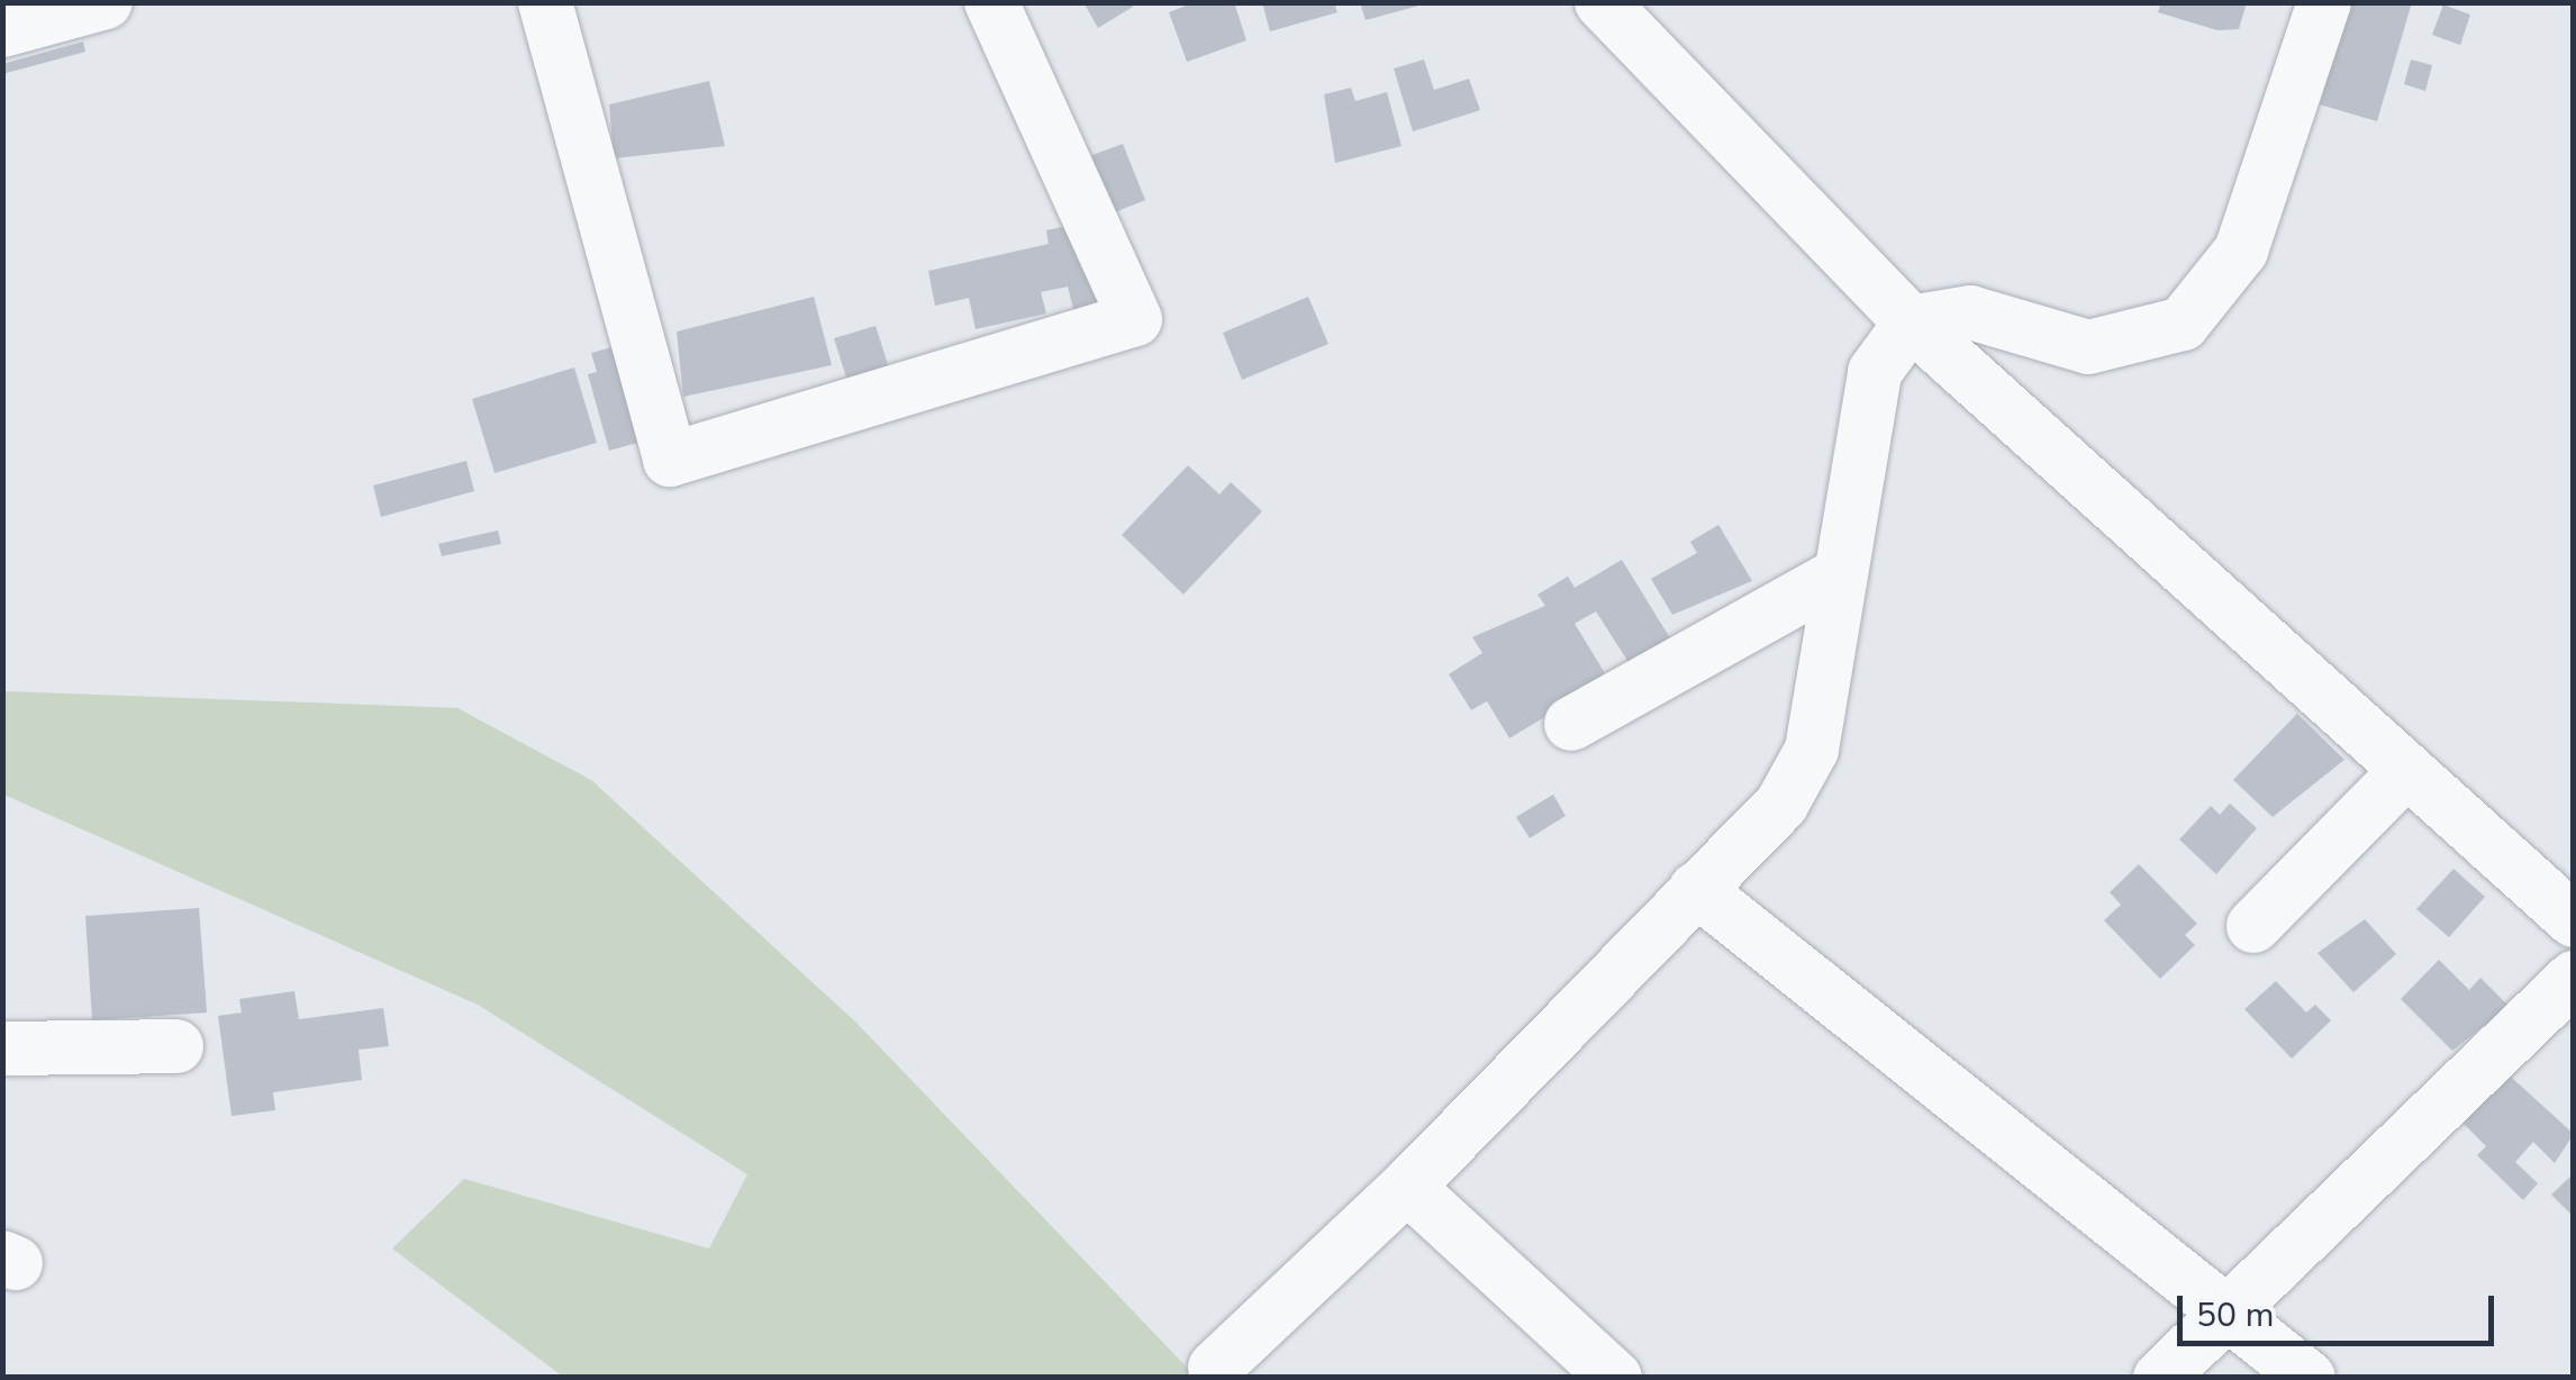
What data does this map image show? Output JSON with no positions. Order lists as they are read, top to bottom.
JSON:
{
  "scale_bar": "50 m"
}
